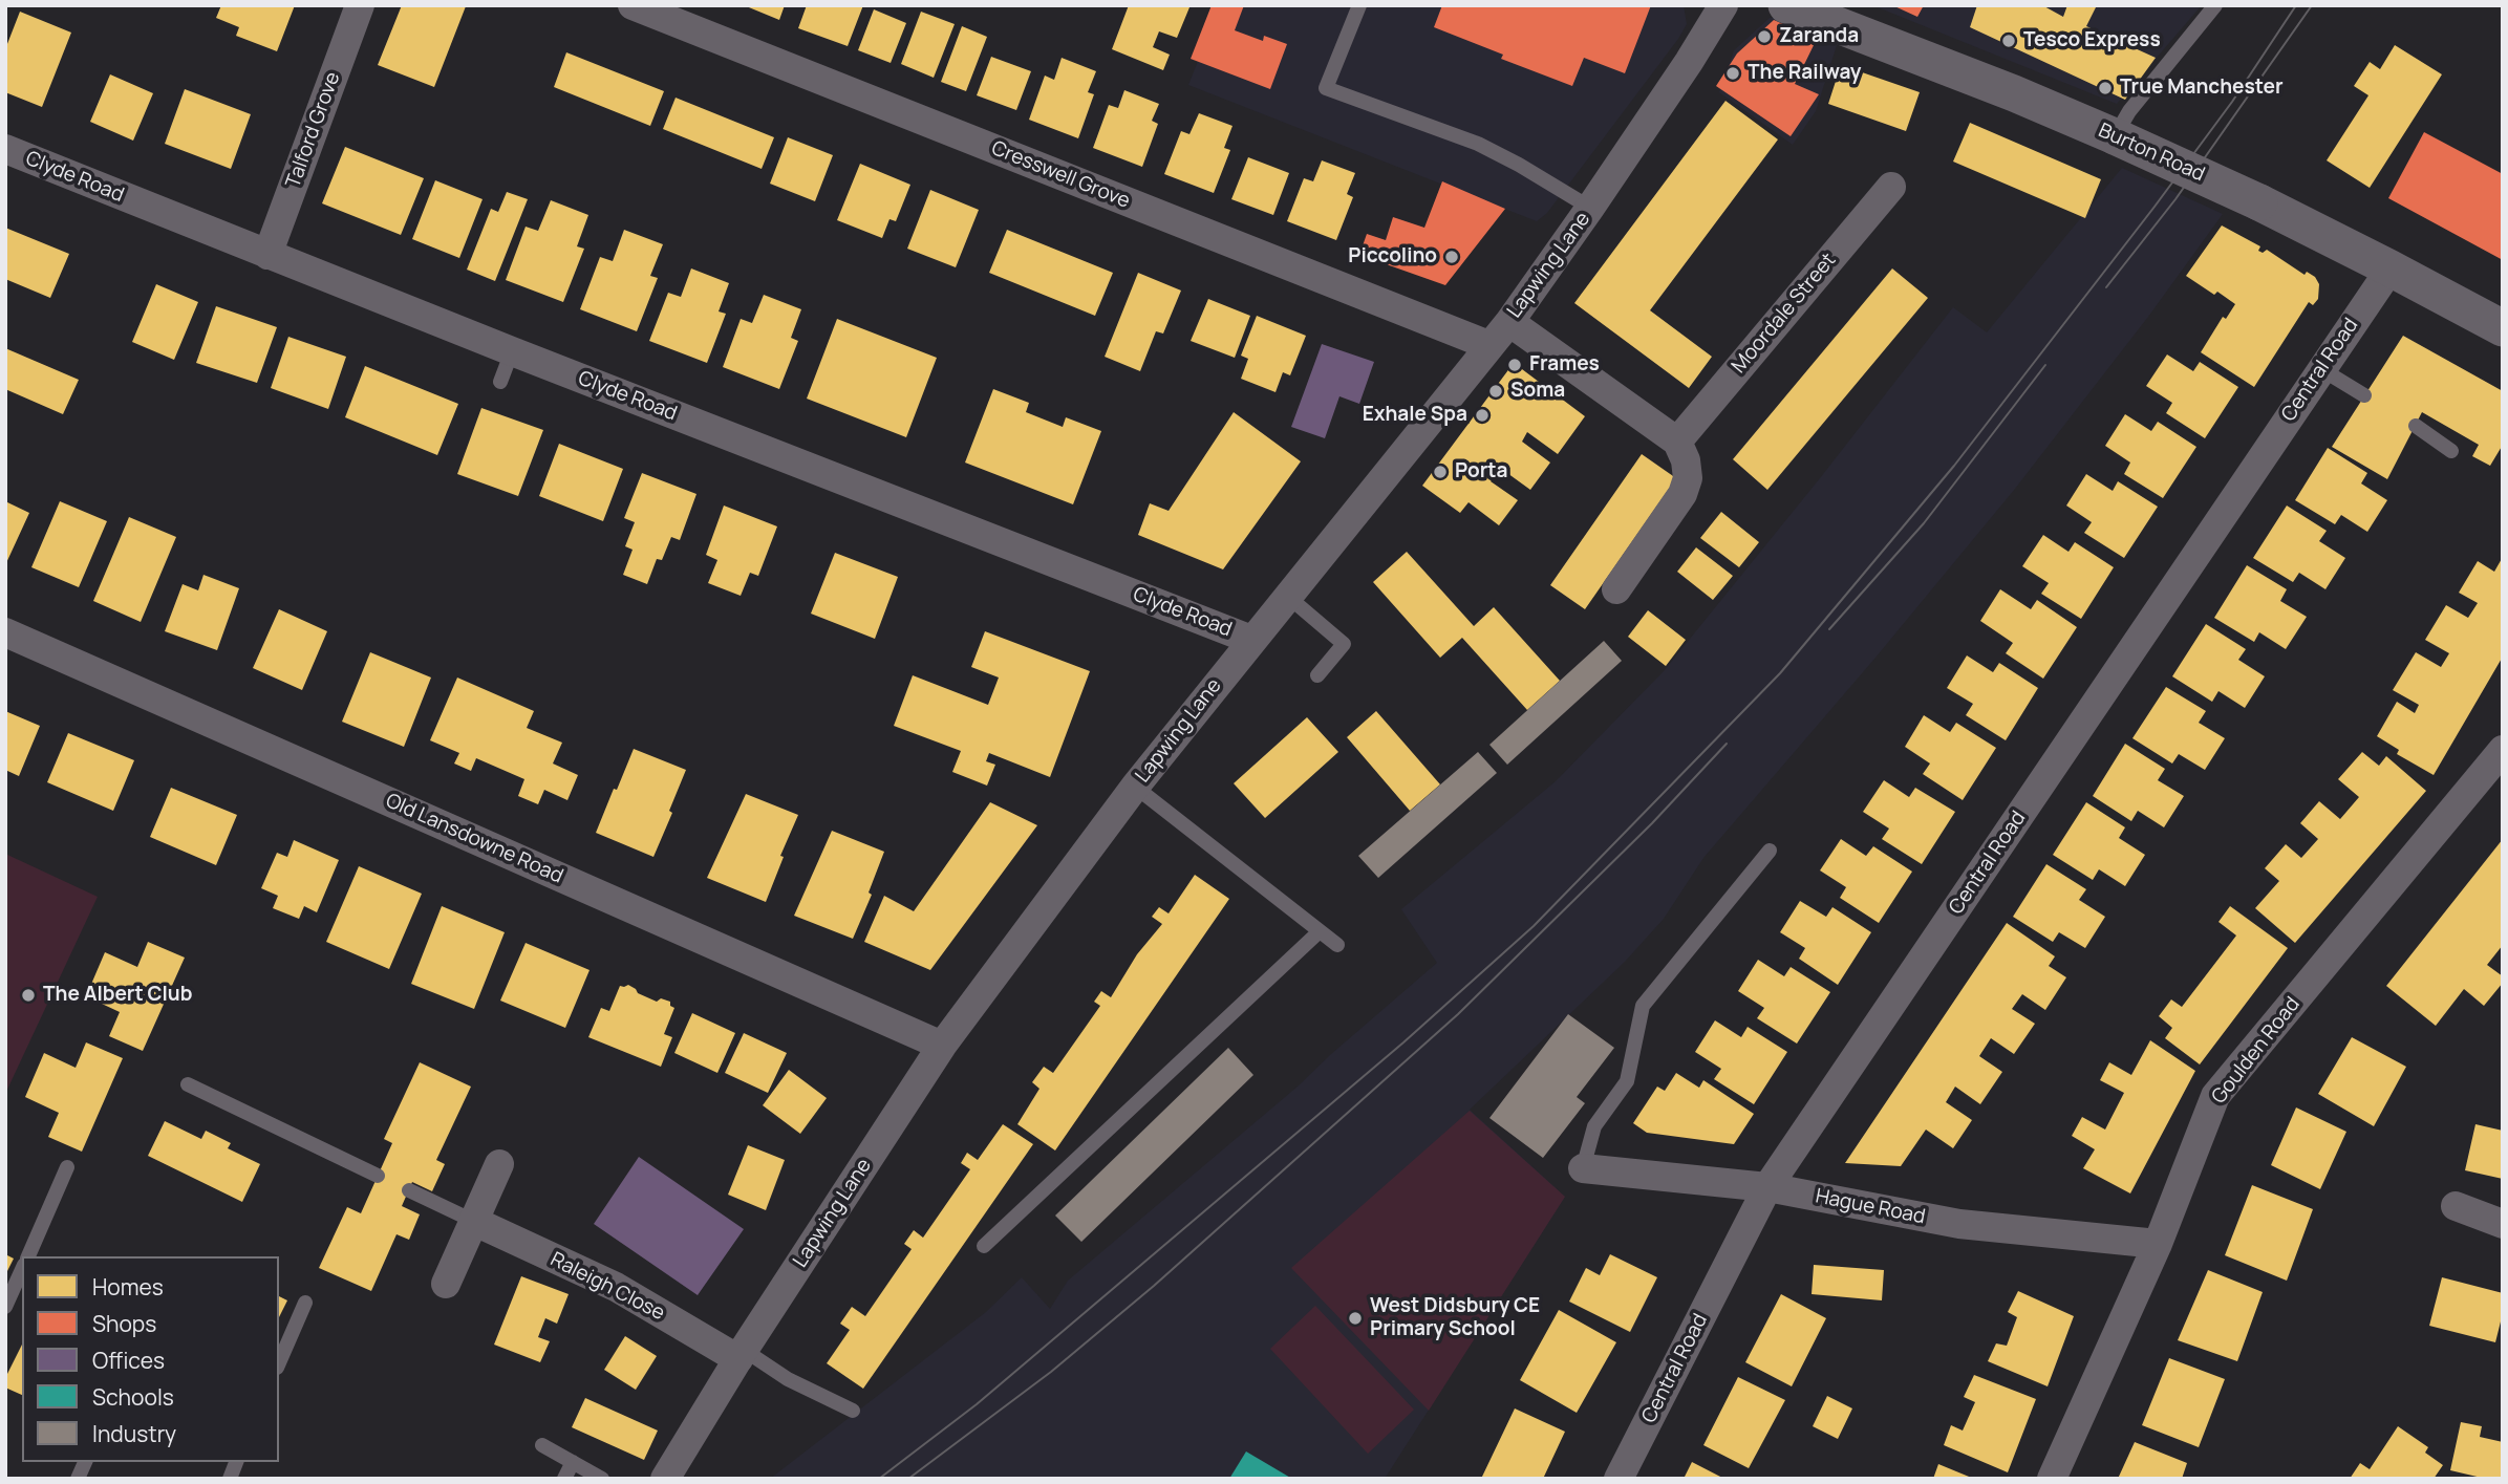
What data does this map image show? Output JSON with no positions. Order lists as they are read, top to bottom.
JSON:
{
  "streets": {
    "street": [
      "Talford Grove",
      "Burton Road",
      "Cresswell Grove",
      "Clyde Road",
      "Lapwing Lane",
      "Moordale Street",
      "Central Road",
      "Old Lansdowne Road",
      "Goulden Road",
      "Hague Road",
      "Raleigh Close"
    ]
  },
  "crossings": [
    ["Talford Grove", "Clyde Road"],
    ["Burton Road", "Central Road"],
    ["Cresswell Grove", "Lapwing Lane"],
    ["Clyde Road", "Lapwing Lane"],
    ["Lapwing Lane", "Old Lansdowne Road"],
    ["Lapwing Lane", "Raleigh Close"],
    ["Central Road", "Hague Road"],
    ["Goulden Road", "Hague Road"]
  ],
  "places": [
    "Zaranda",
    "Tesco Express",
    "The Railway",
    "True Manchester",
    "Piccolino",
    "Frames",
    "Soma",
    "Exhale Spa",
    "Porta",
    "The Albert Club",
    "West Didsbury CE Primary School"
  ],
  "legend": [
    "Homes",
    "Shops",
    "Offices",
    "Schools",
    "Industry"
  ]
}
